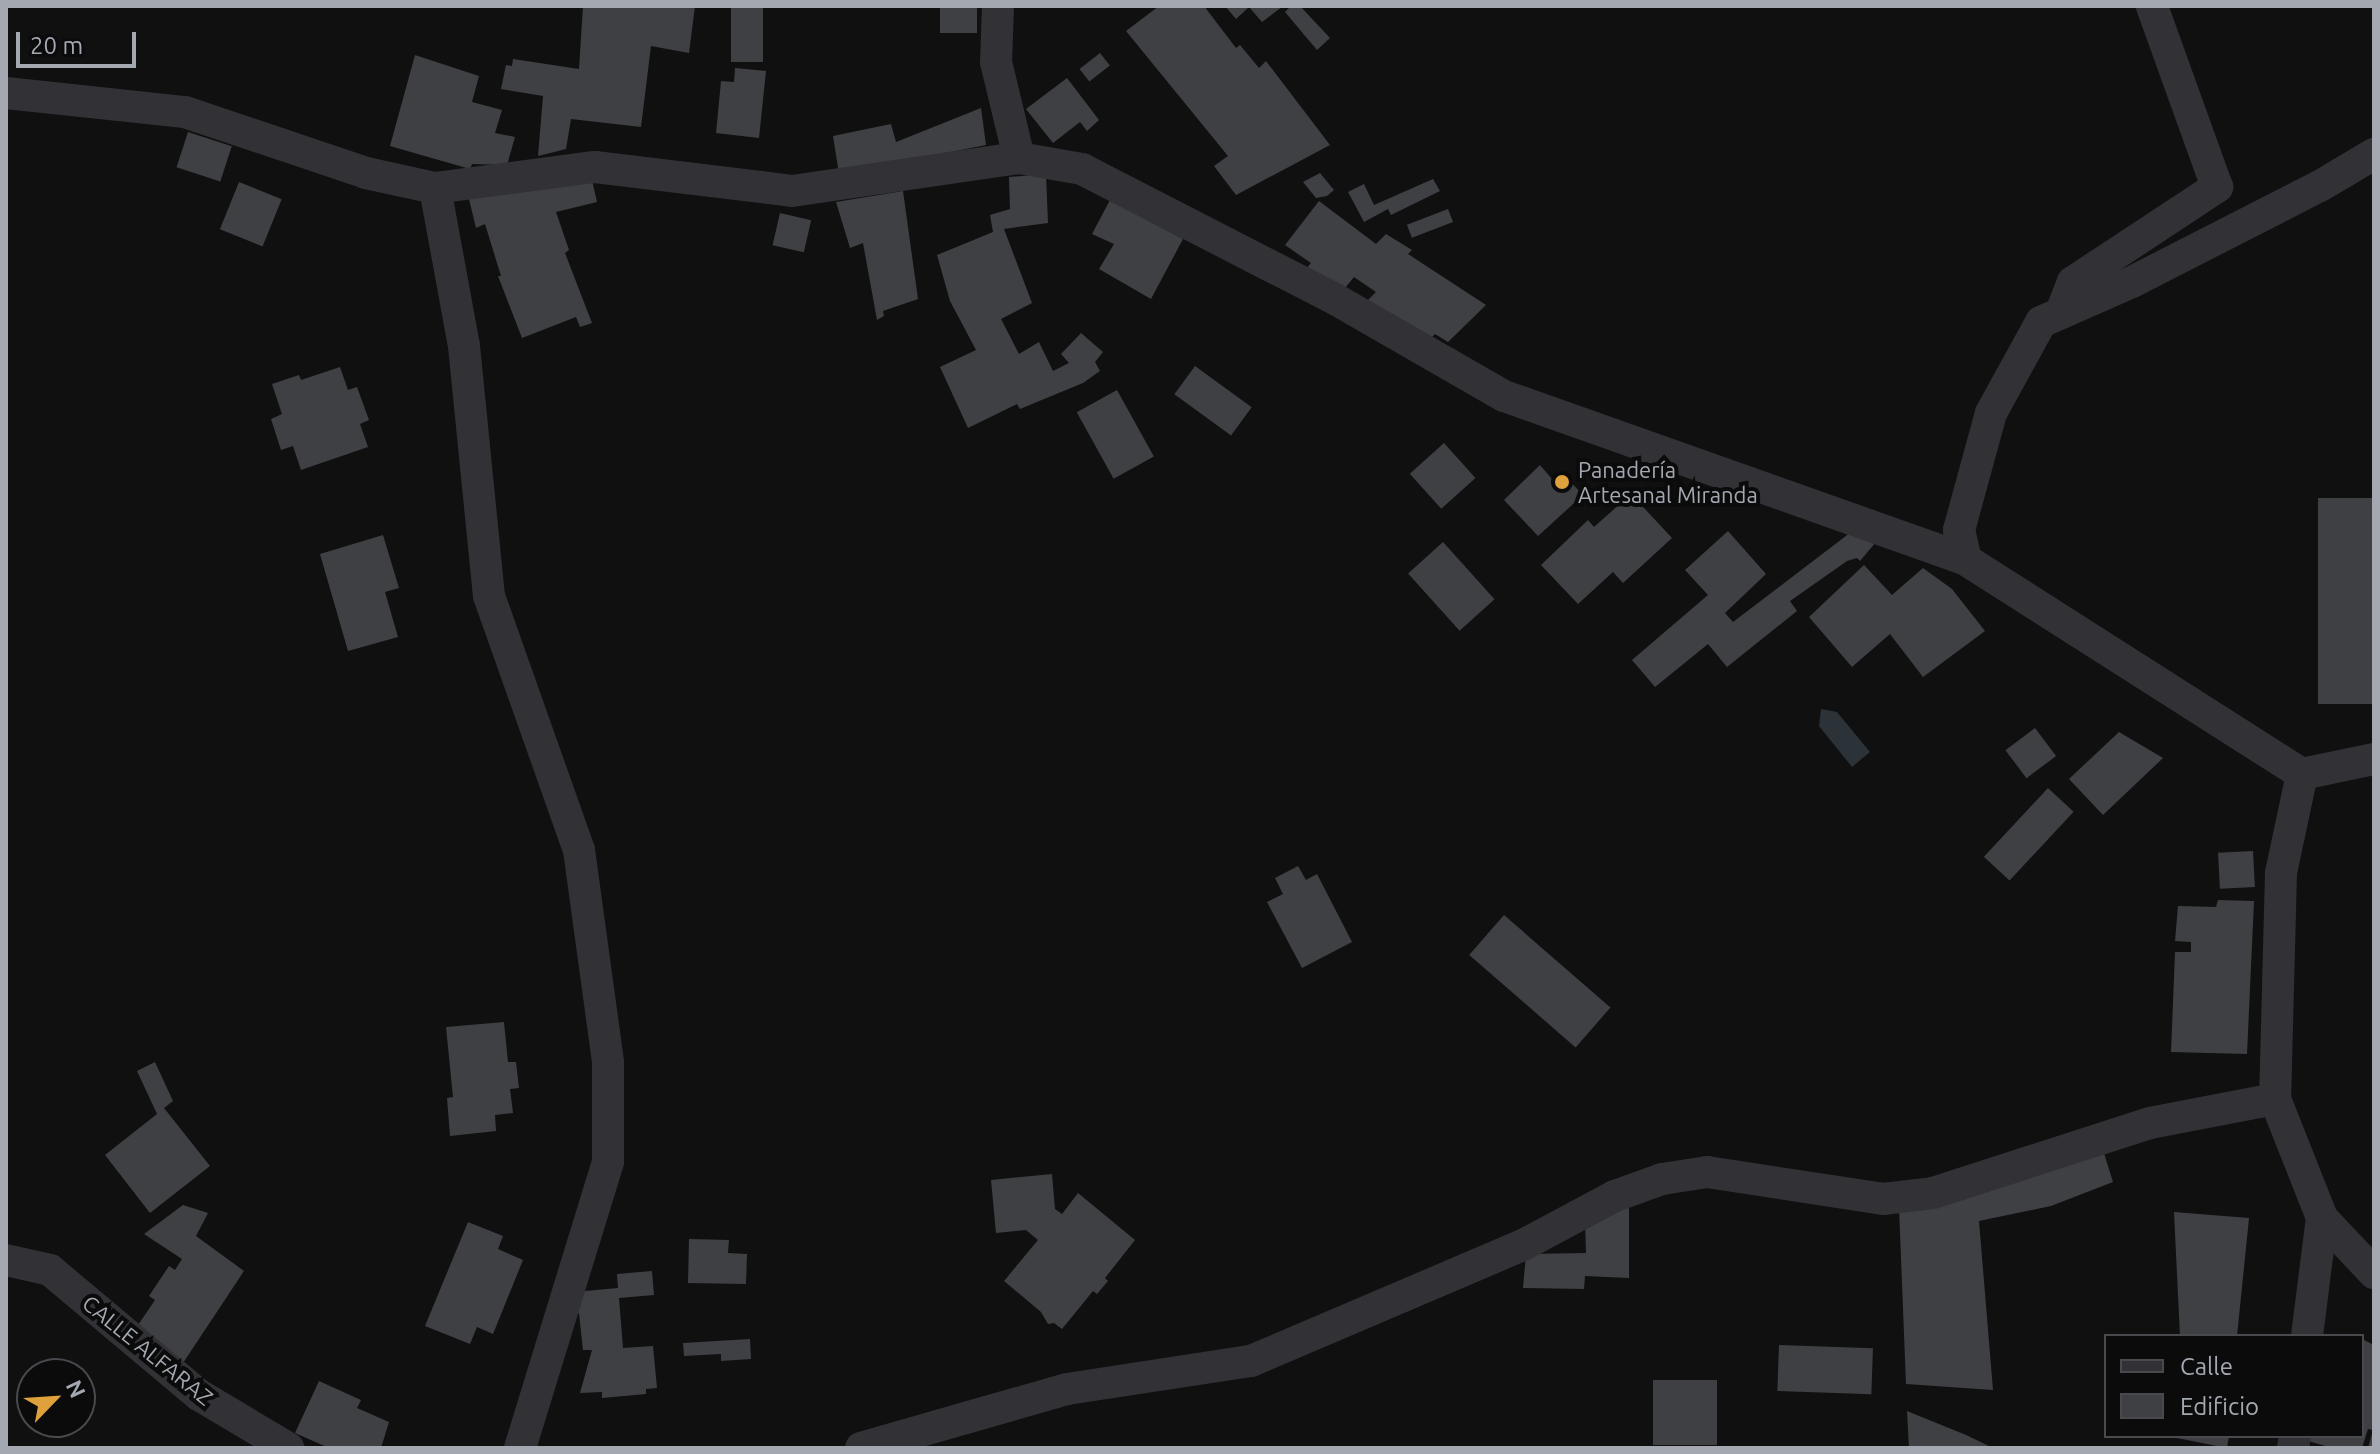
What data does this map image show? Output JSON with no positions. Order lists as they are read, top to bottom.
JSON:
{
  "streets": {
    "street": ["CALLE ALFARAZ"]
  },
  "places": ["Panadería Artesanal Miranda"],
  "legend": ["Calle", "Edificio"],
  "scale_bar": "20 m",
  "north": "top right"
}
